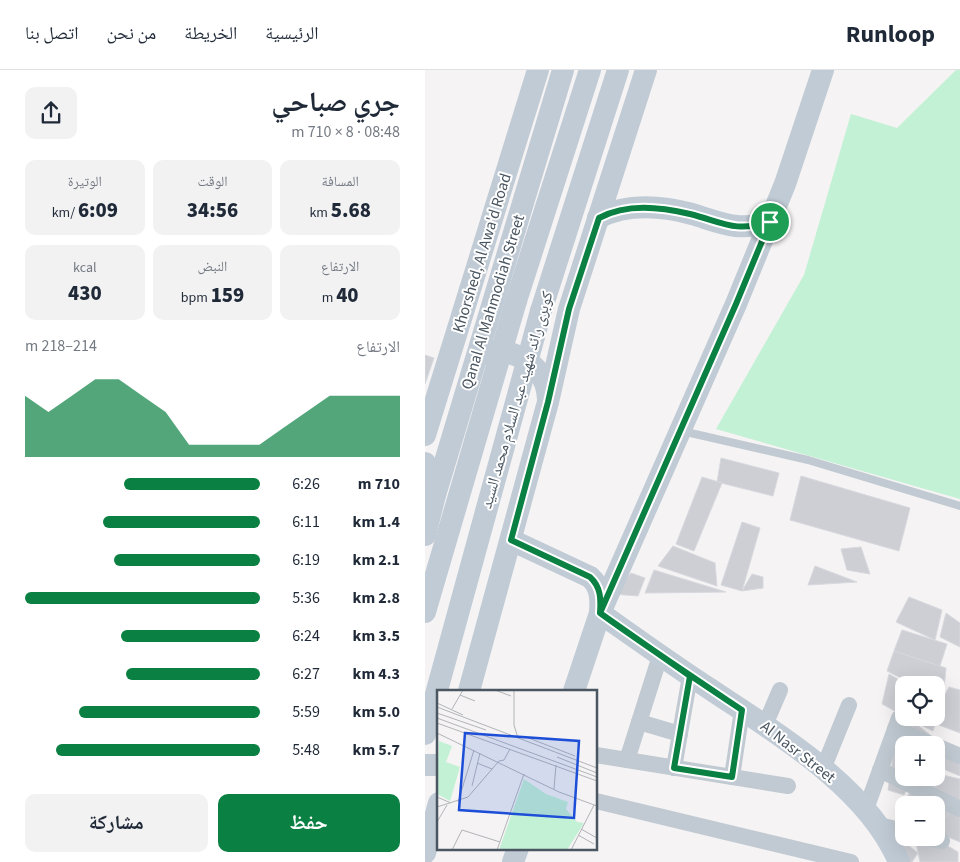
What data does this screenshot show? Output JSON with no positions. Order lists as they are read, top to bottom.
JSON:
{
  "streets": {
    "main road": [
      "Khorshed, Al Awa'd Road",
      "Qanal Al Mahmodiah Street",
      "كوبرى رائد شهيد عبد السلام محمد السيد",
      "Al Nasr Street"
    ]
  },
  "page": {
    "header": "Runloop",
    "nav": [
      "الرئيسية",
      "الخريطة",
      "من نحن",
      "اتصل بنا"
    ],
    "heading": ["جري صباحي", "08:48 · 8 × 710 m"],
    "stats": [
      ["المسافة", "5.68 km"],
      ["الوقت", "34:56"],
      ["الوتيرة", "6:09 /km"],
      ["الارتفاع", "40 m"],
      ["النبض", "159 bpm"],
      ["kcal", "430"]
    ],
    "chart": ["الارتفاع", "214–218 m"],
    "list": [
      {
        "name": "710 m",
        "note": "6:26"
      },
      {
        "name": "1.4 km",
        "note": "6:11"
      },
      {
        "name": "2.1 km",
        "note": "6:19"
      },
      {
        "name": "2.8 km",
        "note": "5:36"
      },
      {
        "name": "3.5 km",
        "note": "6:24"
      },
      {
        "name": "4.3 km",
        "note": "6:27"
      },
      {
        "name": "5.0 km",
        "note": "5:59"
      },
      {
        "name": "5.7 km",
        "note": "5:48"
      }
    ],
    "map_buttons": ["+", "−"],
    "buttons": ["حفظ", "مشاركة"]
  }
}
